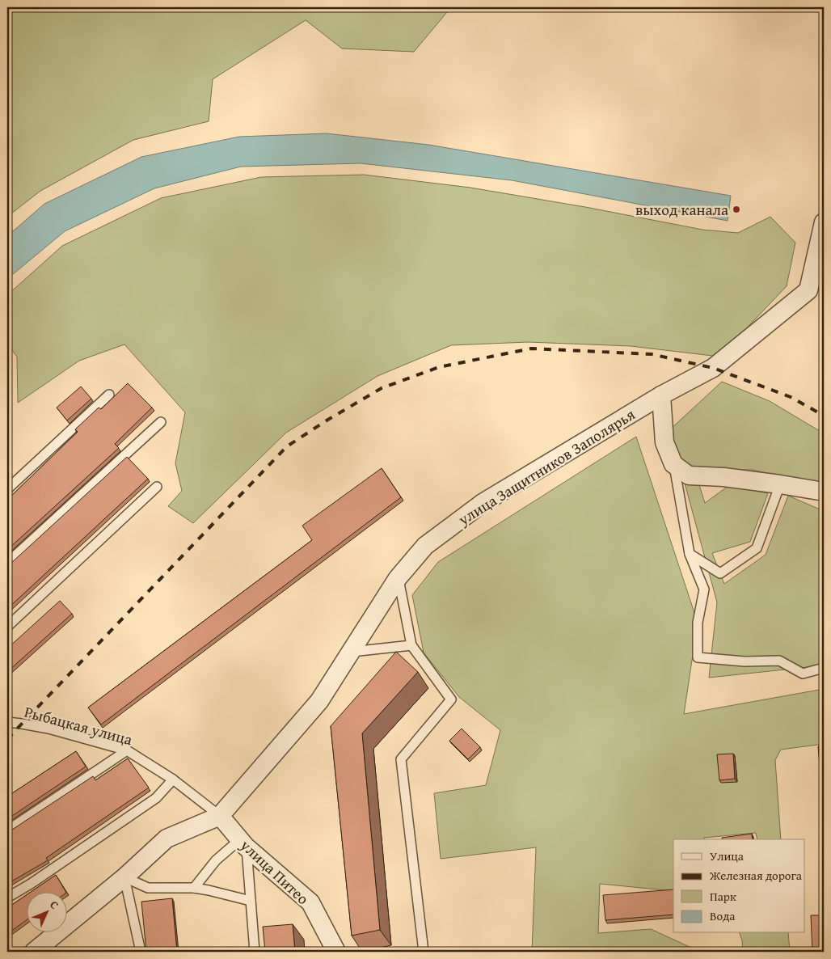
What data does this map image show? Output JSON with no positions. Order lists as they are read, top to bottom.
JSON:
{
  "streets": {
    "street": ["улица Защитников Заполярья", "улица Питео"],
    "lane": ["Рыбацкая улица"]
  },
  "crossings": [
    ["улица Защитников Заполярья", "Рыбацкая улица"],
    ["улица Защитников Заполярья", "улица Питео"],
    ["Рыбацкая улица", "улица Питео"]
  ],
  "places": ["выход канала"],
  "legend": [
    "Улица",
    "Железная дорога",
    "Парк",
    "Вода"
  ],
  "north": "top right"
}
